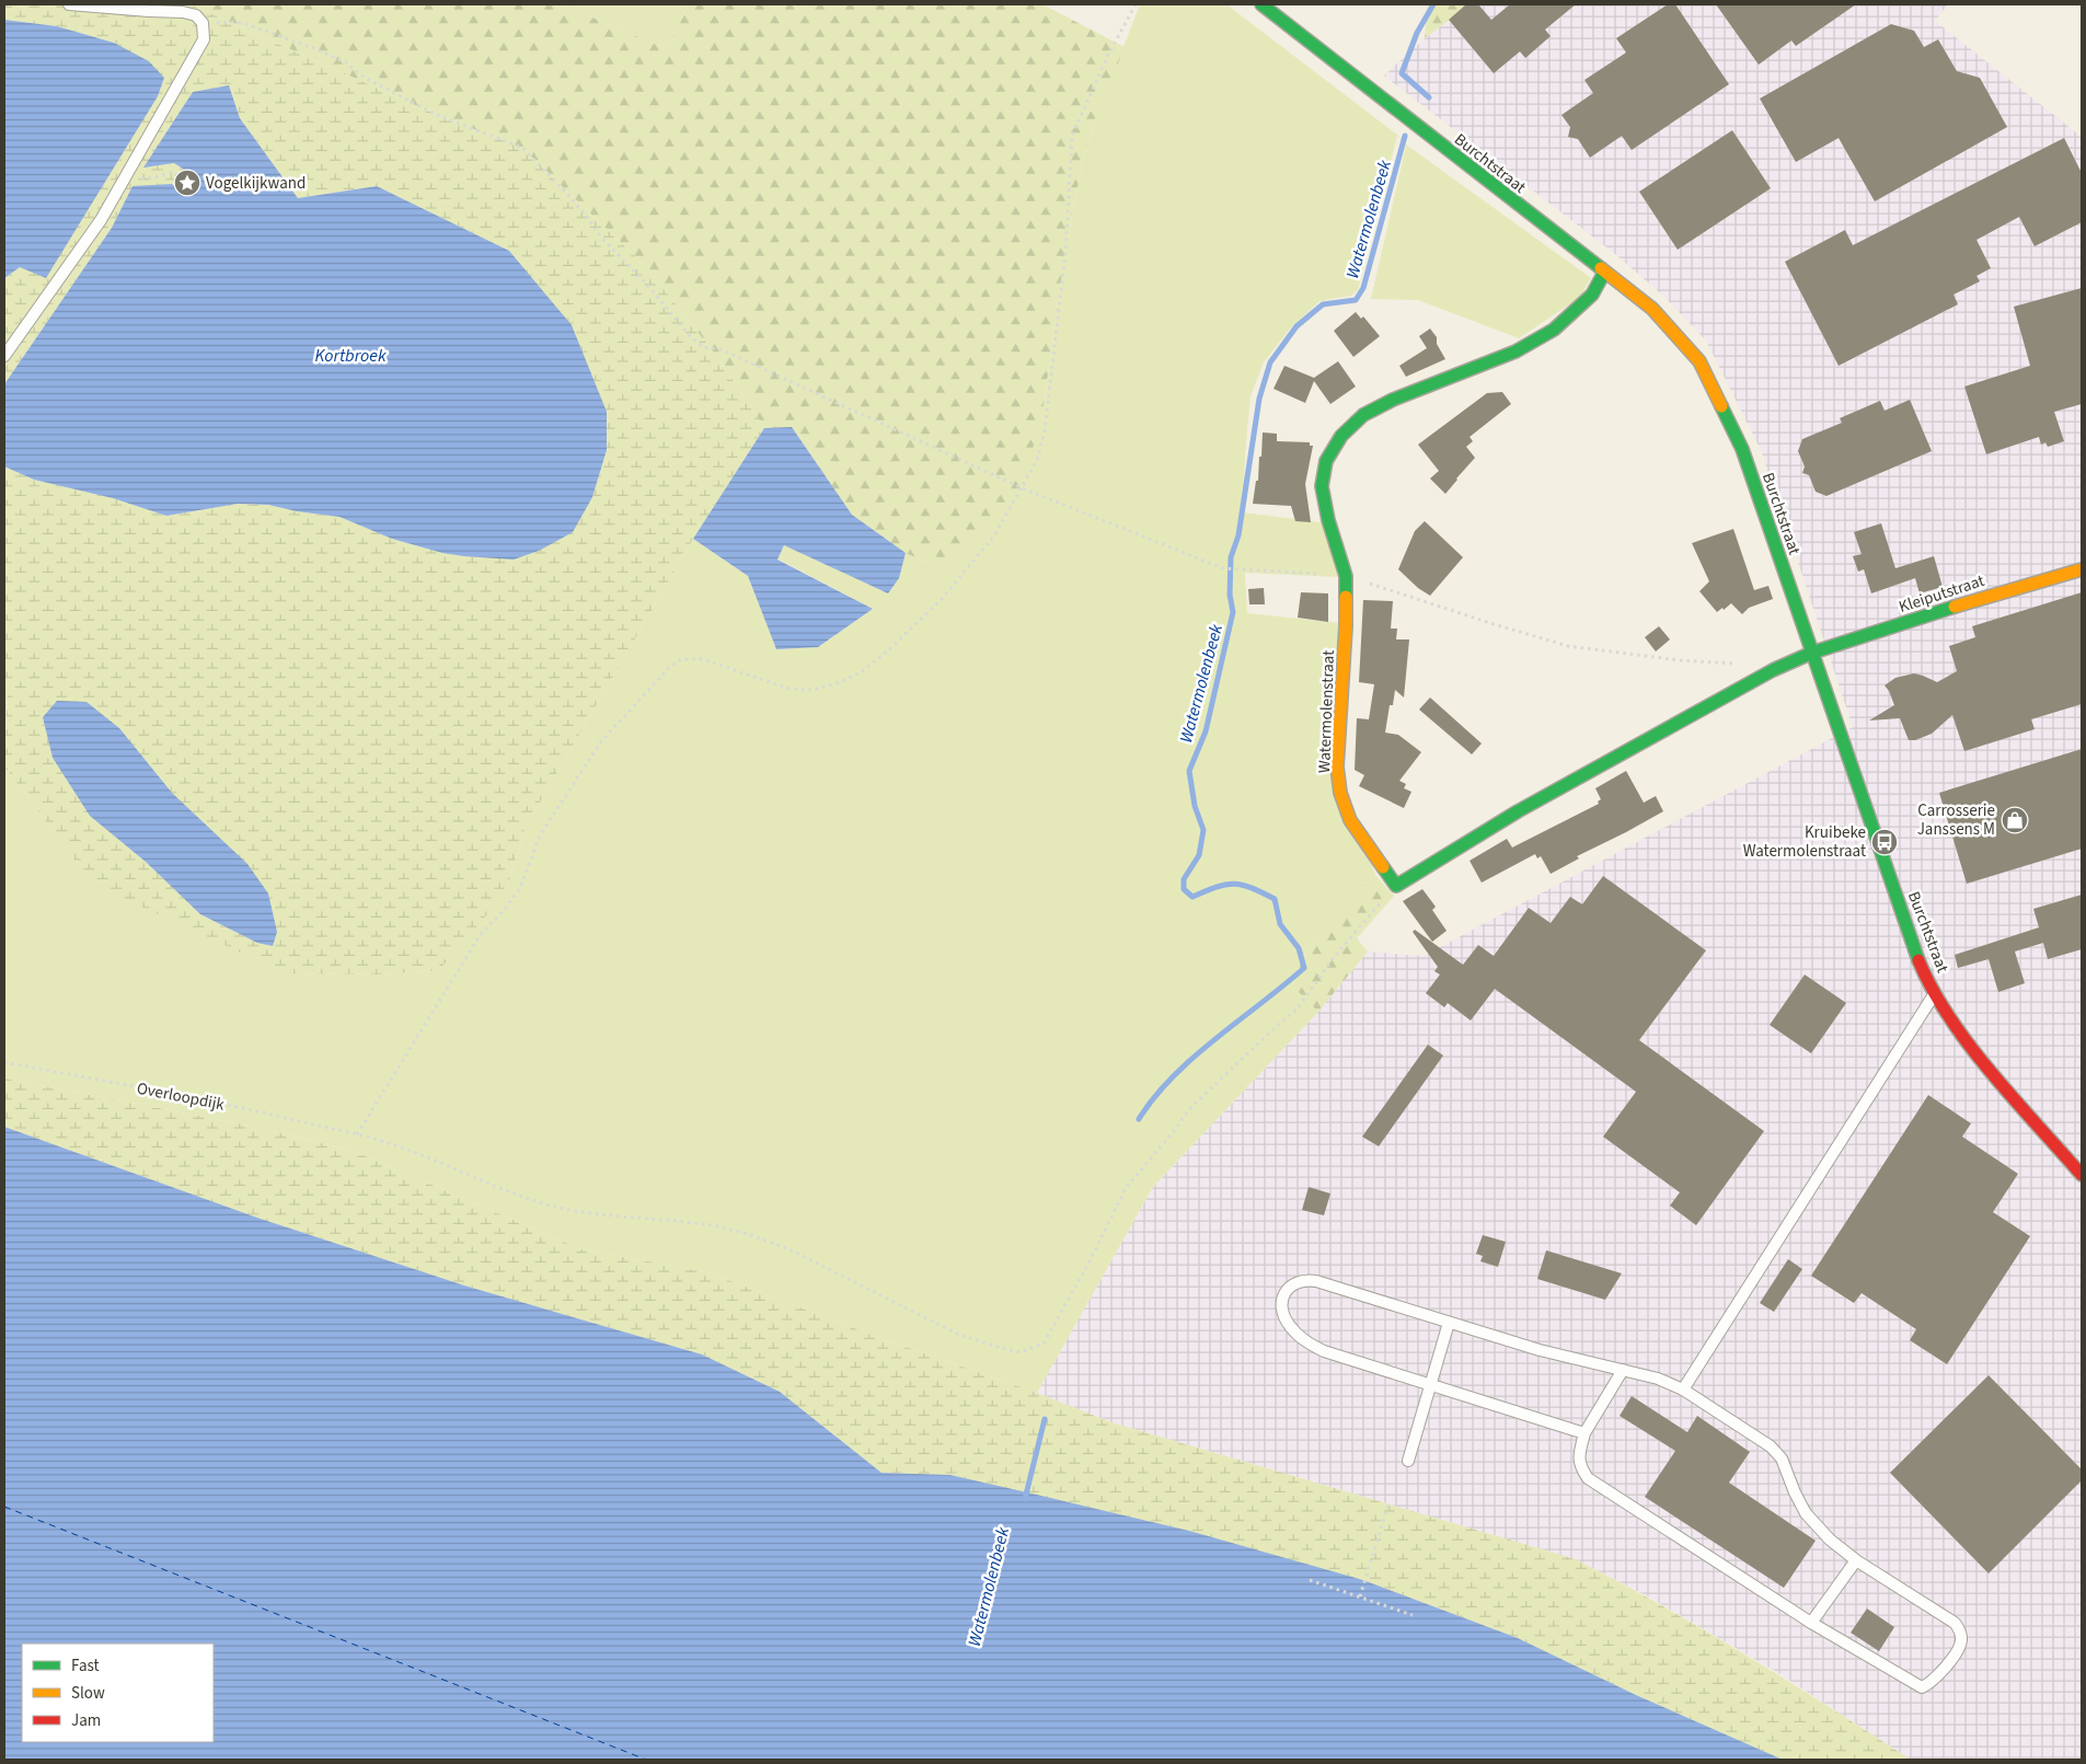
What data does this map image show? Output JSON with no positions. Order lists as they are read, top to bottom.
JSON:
{
  "streets": {
    "street": ["Burchtstraat", "Kleiputstraat", "Watermolenstraat"],
    "path": ["Overloopdijk"]
  },
  "crossings": [
    ["Burchtstraat", "Kleiputstraat"],
    ["Burchtstraat", "Watermolenstraat"],
    ["Watermolenstraat", "Overloopdijk"]
  ],
  "water": ["Watermolenbeek", "Kortbroek"],
  "places": {
    "place": ["Vogelkijkwand"],
    "shop": ["Carrosserie Janssens M"],
    "bus stop": ["Kruibeke Watermolenstraat"]
  },
  "legend": ["Fast", "Slow", "Jam"]
}
